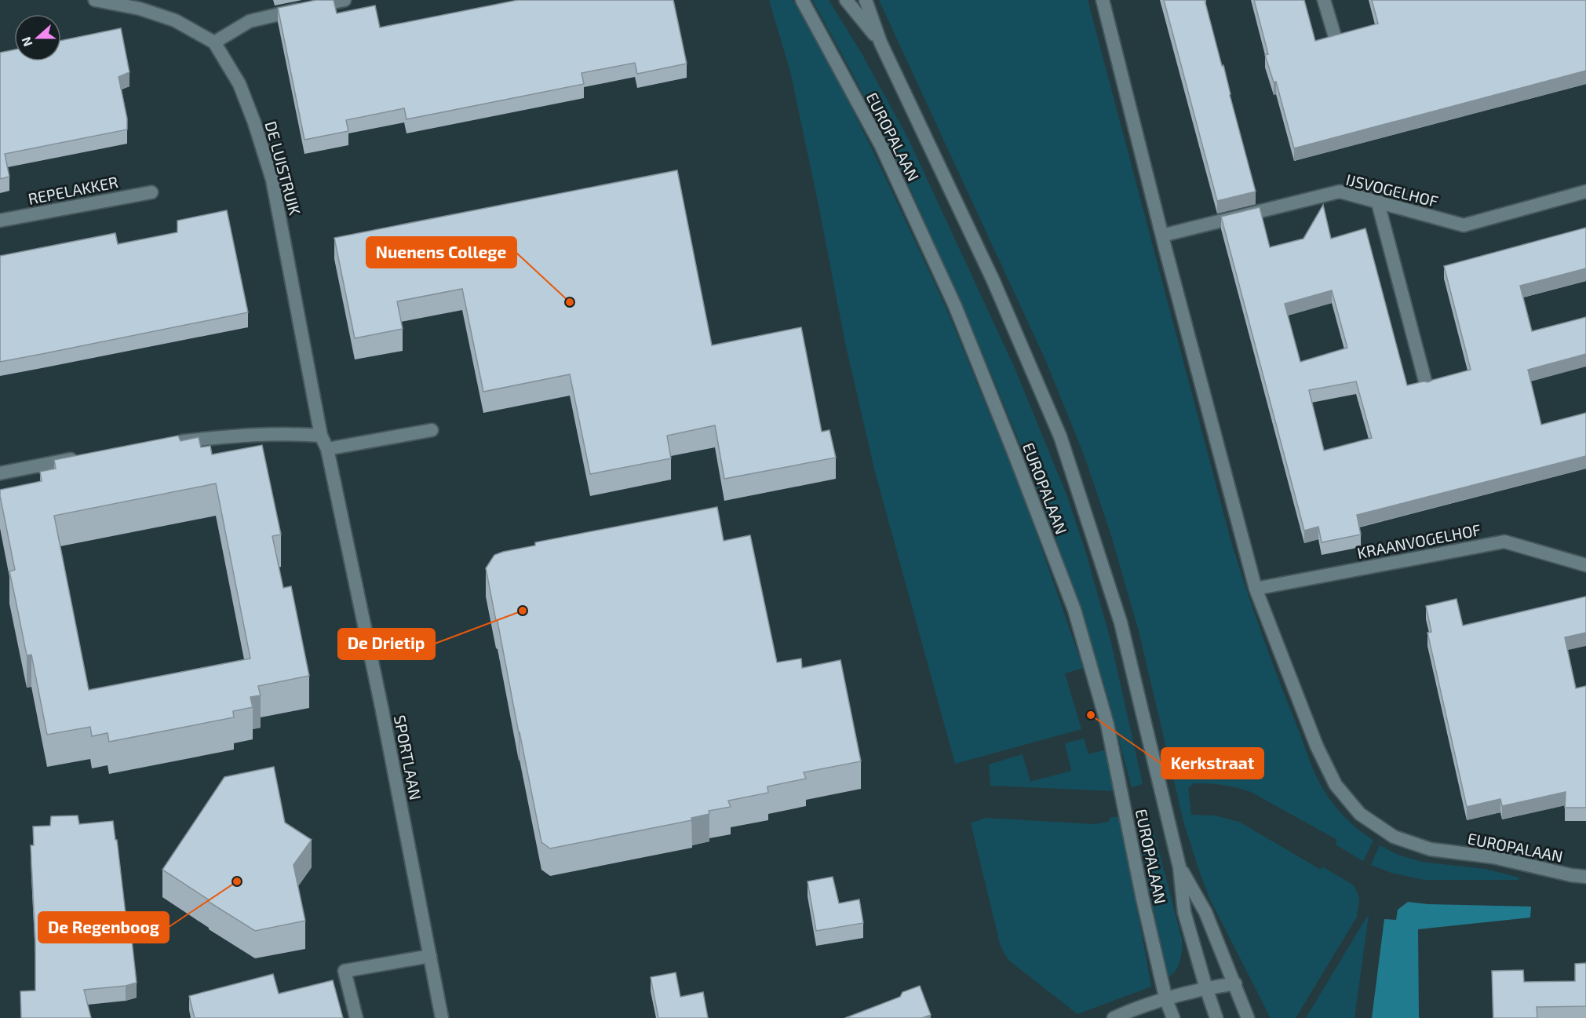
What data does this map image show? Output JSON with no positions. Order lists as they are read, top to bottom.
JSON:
{
  "streets": {
    "street": [
      "EUROPALAAN",
      "DE LUISTRUIK",
      "REPELAKKER",
      "IJSVOGELHOF",
      "KRAANVOGELHOF",
      "SPORTLAAN"
    ]
  },
  "crossings": [
    ["EUROPALAAN", "IJSVOGELHOF"],
    ["EUROPALAAN", "KRAANVOGELHOF"],
    ["DE LUISTRUIK", "SPORTLAAN"]
  ],
  "places": [
    "Nuenens College",
    "De Drietip",
    "Kerkstraat",
    "De Regenboog"
  ],
  "north": "left"
}
